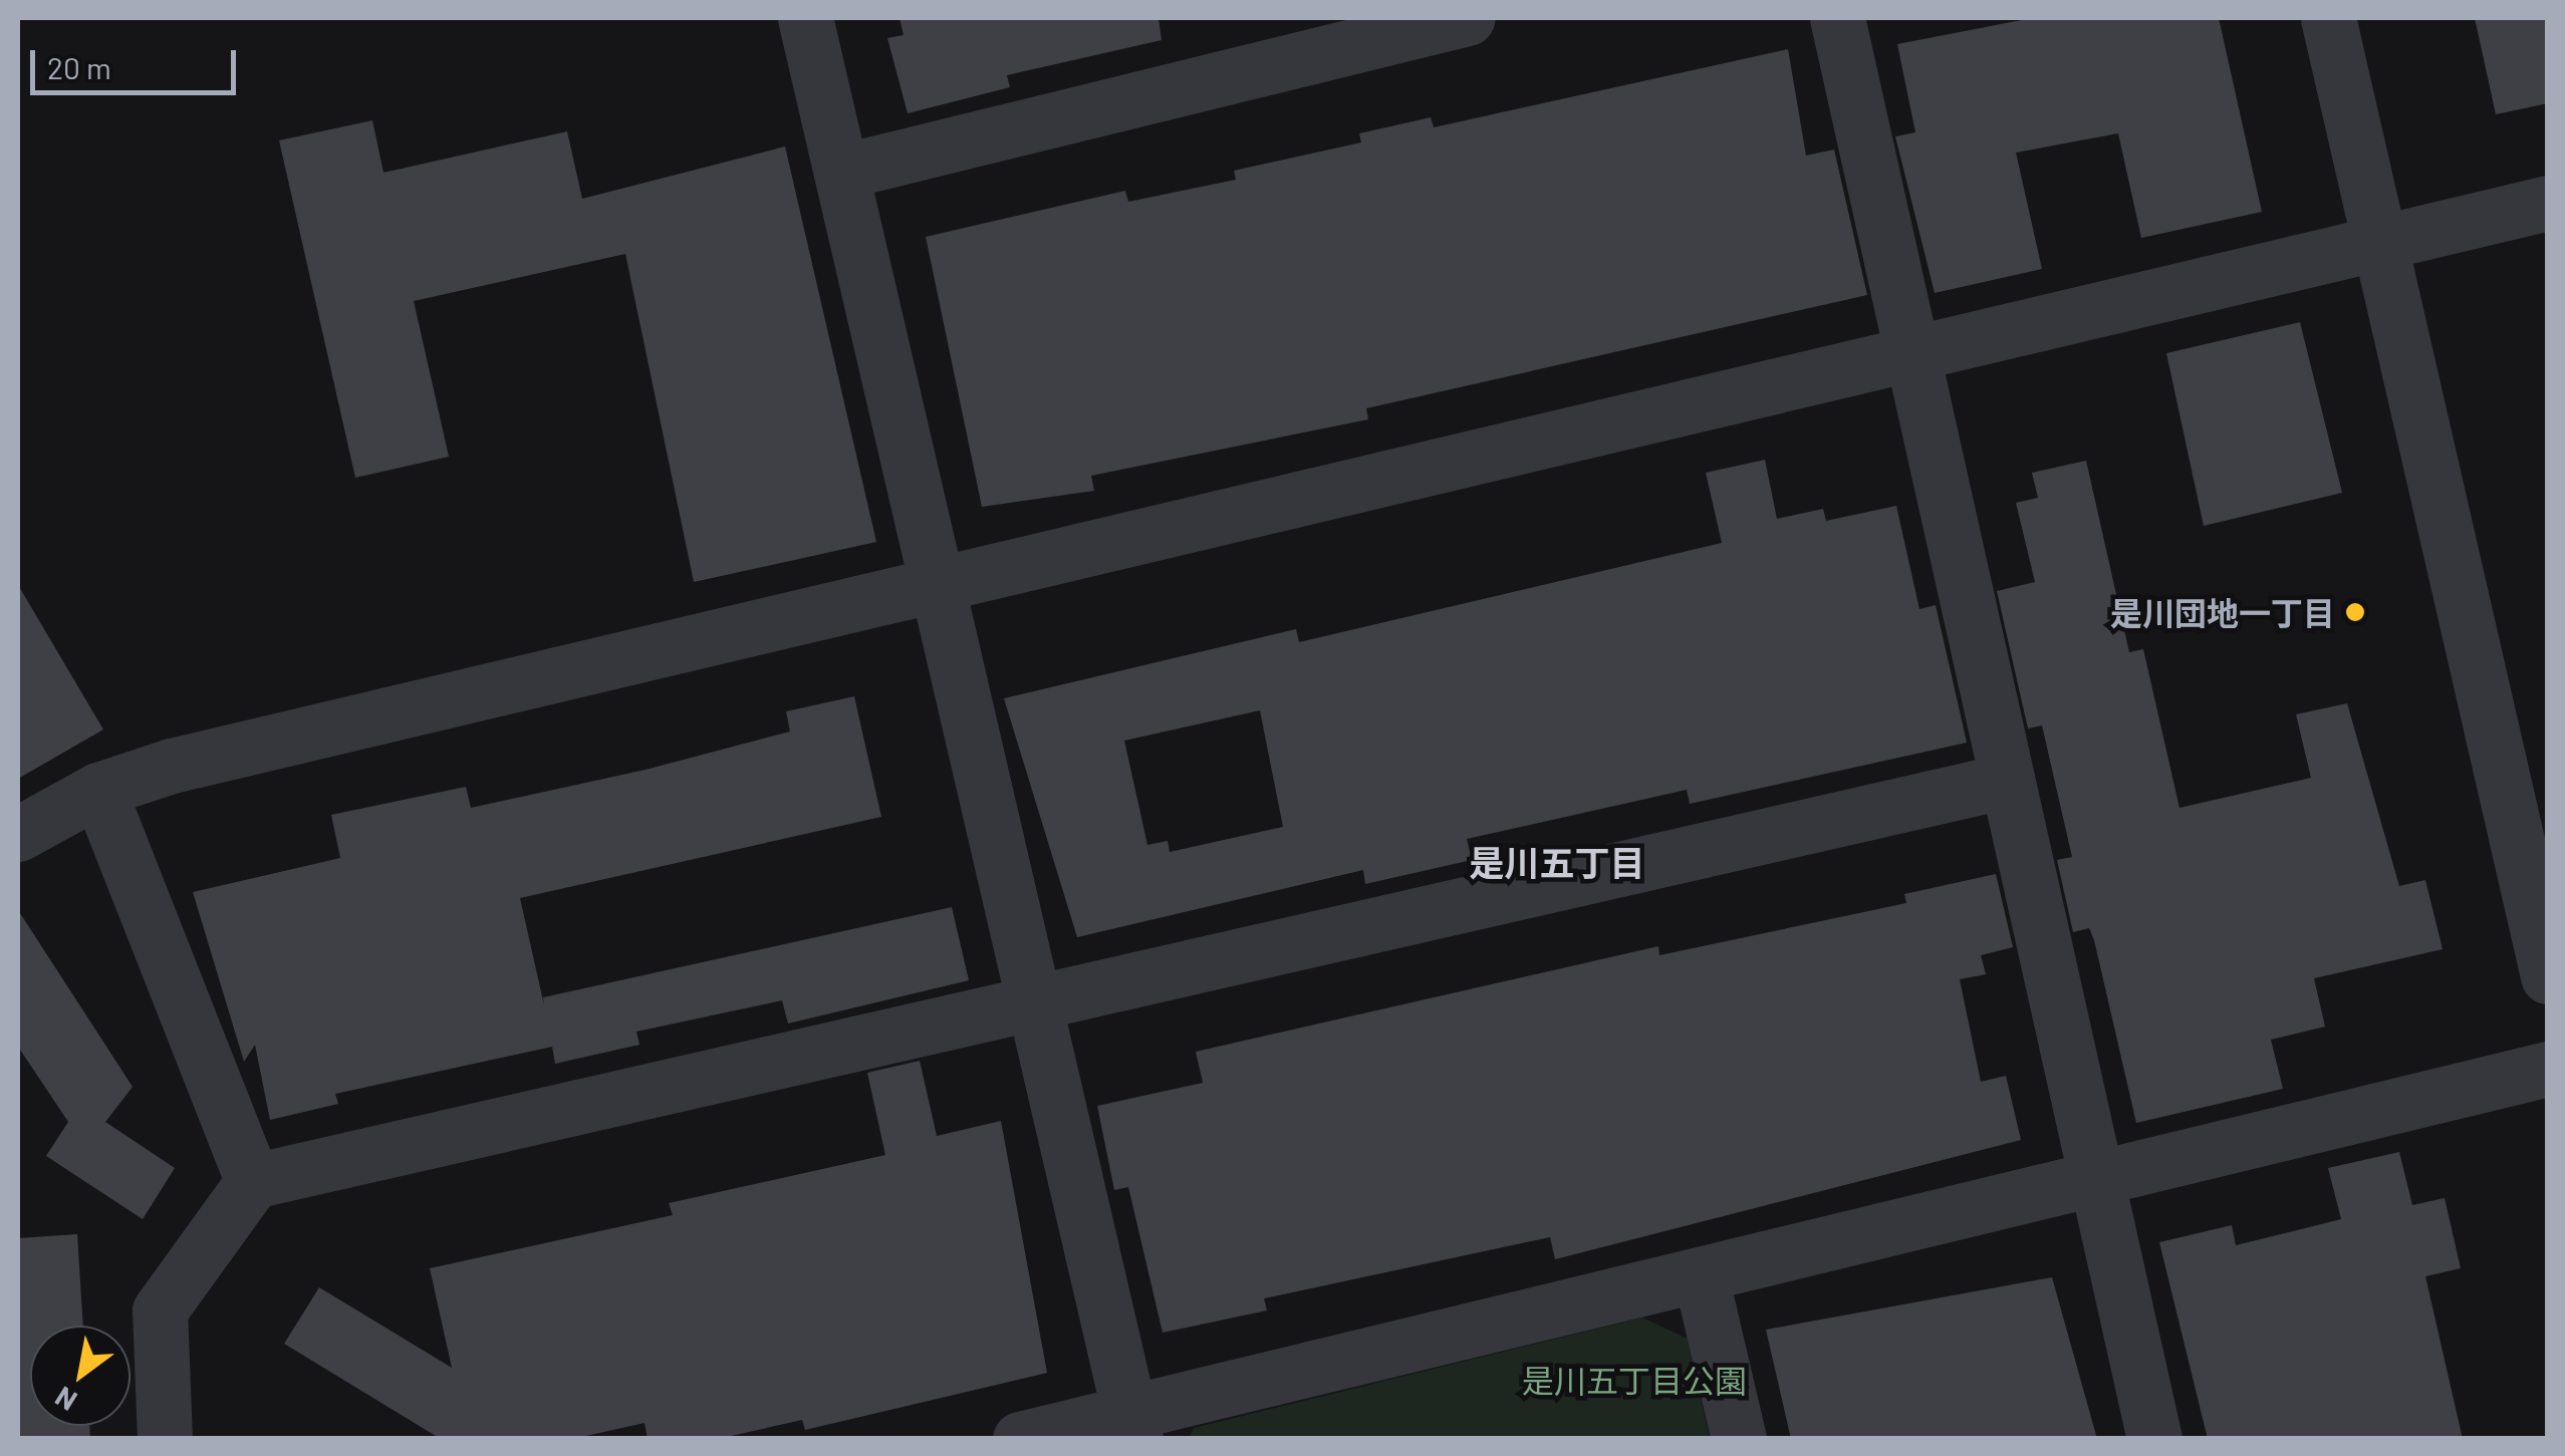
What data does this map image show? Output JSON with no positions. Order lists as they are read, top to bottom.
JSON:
{
  "districts": ["是川五丁目"],
  "parks": ["是川五丁目公園"],
  "places": ["是川団地一丁目"],
  "scale_bar": "20 m",
  "north": "bottom left"
}
